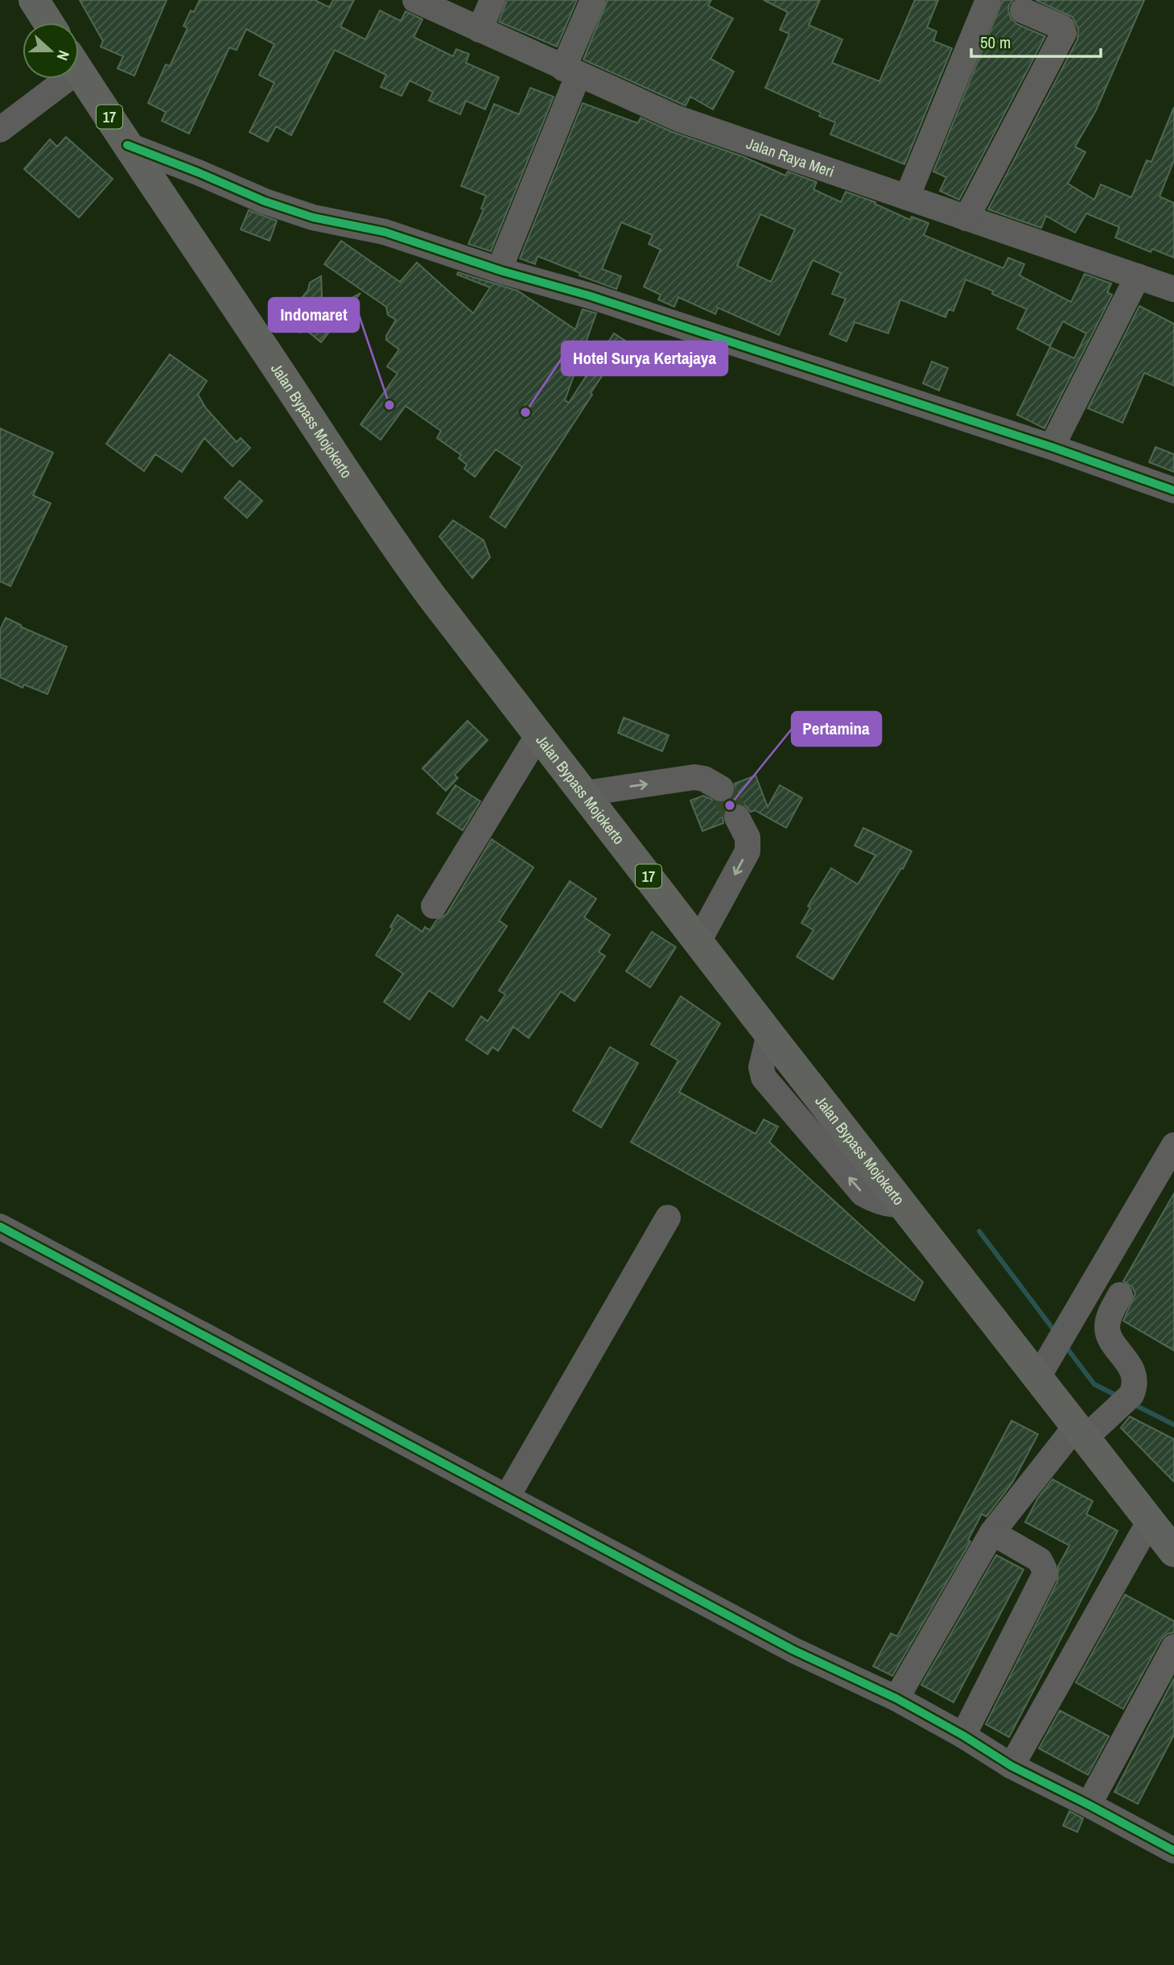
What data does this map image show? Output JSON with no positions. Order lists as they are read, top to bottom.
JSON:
{
  "streets": {
    "highway": ["17", "Jalan Bypass Mojokerto"],
    "street": ["Jalan Raya Meri"]
  },
  "places": ["Indomaret", "Hotel Surya Kertajaya", "Pertamina"],
  "scale_bar": "50 m",
  "north": "right"
}
